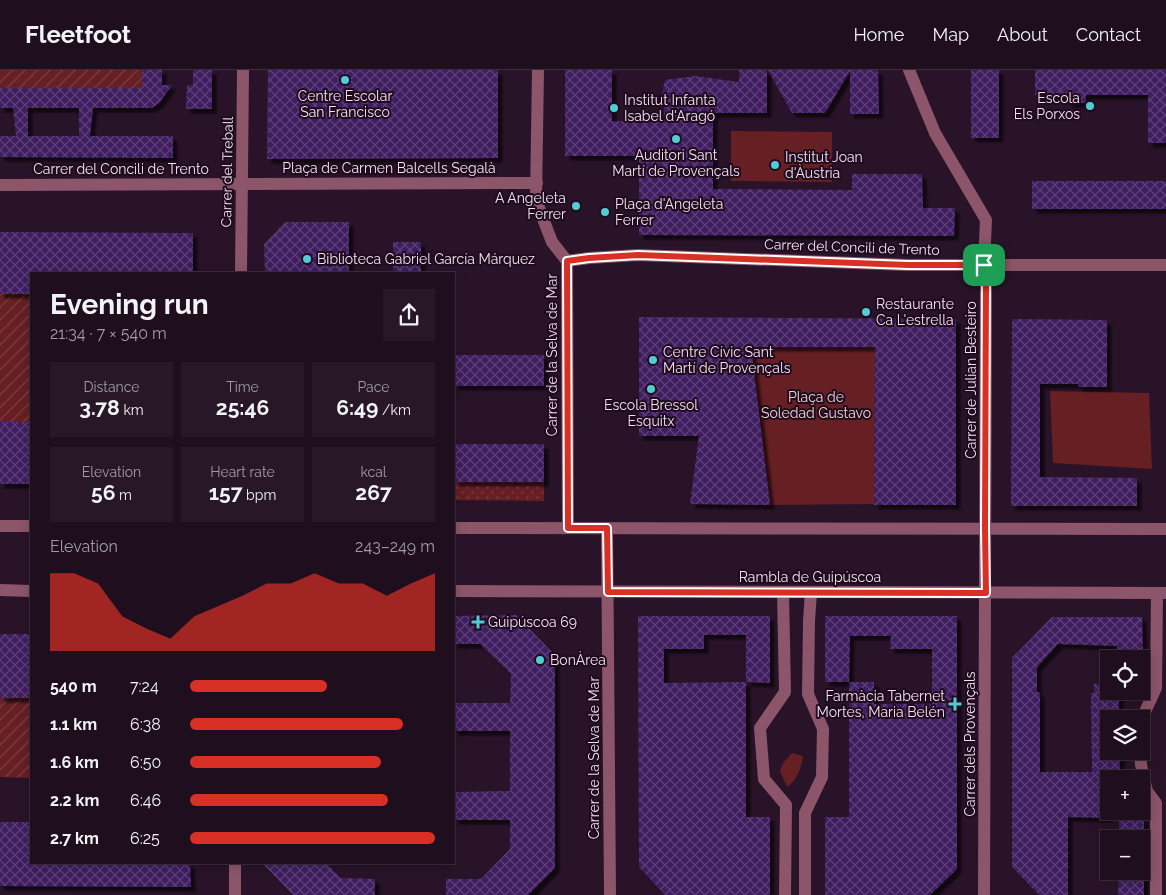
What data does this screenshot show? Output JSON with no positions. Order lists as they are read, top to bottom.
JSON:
{
  "streets": {
    "street": [
      "Plaça de Carmen Balcells Segalà",
      "Carrer del Concili de Trento",
      "Carrer del Treball",
      "Carrer de la Selva de Mar",
      "Carrer de Julian Besteiro",
      "Rambla de Guipúscoa",
      "Carrer dels Provençals"
    ]
  },
  "crossings": [
    ["Plaça de Carmen Balcells Segalà", "Carrer del Concili de Trento"],
    ["Plaça de Carmen Balcells Segalà", "Carrer del Treball"],
    ["Plaça de Carmen Balcells Segalà", "Carrer de la Selva de Mar"],
    ["Carrer del Concili de Trento", "Carrer del Treball"],
    ["Carrer del Concili de Trento", "Carrer de la Selva de Mar"],
    ["Carrer del Concili de Trento", "Carrer de Julian Besteiro"],
    ["Carrer de la Selva de Mar", "Rambla de Guipúscoa"],
    ["Carrer de Julian Besteiro", "Rambla de Guipúscoa"],
    ["Carrer de Julian Besteiro", "Carrer dels Provençals"],
    ["Rambla de Guipúscoa", "Carrer dels Provençals"]
  ],
  "parks": ["Plaça de Soledad Gustavo"],
  "places": {
    "other": [
      "Centre Escolar San Francisco",
      "Escola Els Porxos",
      "Institut Infanta Isabel d'Aragó",
      "Auditori Sant Martí de Provençals",
      "Institut Joan d'Àustria",
      "A Angeleta Ferrer",
      "Plaça d'Angeleta Ferrer",
      "Biblioteca Gabriel García Márquez",
      "Restaurante Ca L'estrella",
      "Centre Cívic Sant Martí de Provençals",
      "Escola Bressol Esquitx",
      "BonÀrea"
    ],
    "health": ["Guipúscoa 69", "Farmàcia Tabernet Mortes, Maria Belén"]
  },
  "page": {
    "header": "Fleetfoot",
    "nav": [
      "Home",
      "Map",
      "About",
      "Contact"
    ],
    "heading": ["Evening run", "21:34 · 7 × 540 m"],
    "stats": [
      ["Distance", "3.78 km"],
      ["Time", "25:46"],
      ["Pace", "6:49 /km"],
      ["Elevation", "56 m"],
      ["Heart rate", "157 bpm"],
      ["kcal", "267"]
    ],
    "chart": ["Elevation", "243–249 m"],
    "map_buttons": ["+", "−"],
    "list": [
      {
        "name": "540 m",
        "note": "7:24"
      },
      {
        "name": "1.1 km",
        "note": "6:38"
      },
      {
        "name": "1.6 km",
        "note": "6:50"
      },
      {
        "name": "2.2 km",
        "note": "6:46"
      },
      {
        "name": "2.7 km",
        "note": "6:25"
      }
    ]
  }
}
